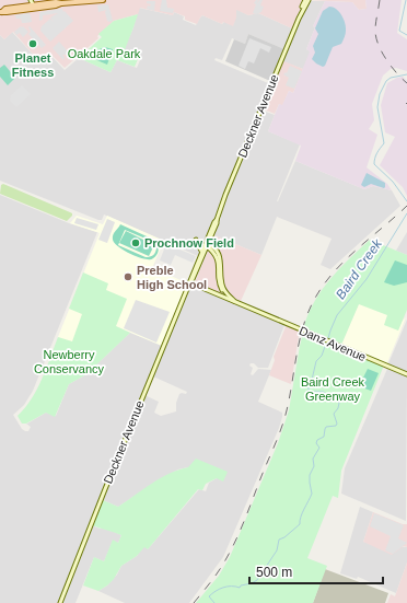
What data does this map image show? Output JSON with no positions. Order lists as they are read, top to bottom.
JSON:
{
  "streets": {
    "street": ["Deckner Avenue", "Danz Avenue"]
  },
  "water": ["Baird Creek"],
  "parks": ["Oakdale Park", "Newberry Conservancy", "Baird Creek Greenway"],
  "places": ["Planet Fitness", "Prochnow Field", "Preble High School"],
  "scale_bar": "500 m"
}
